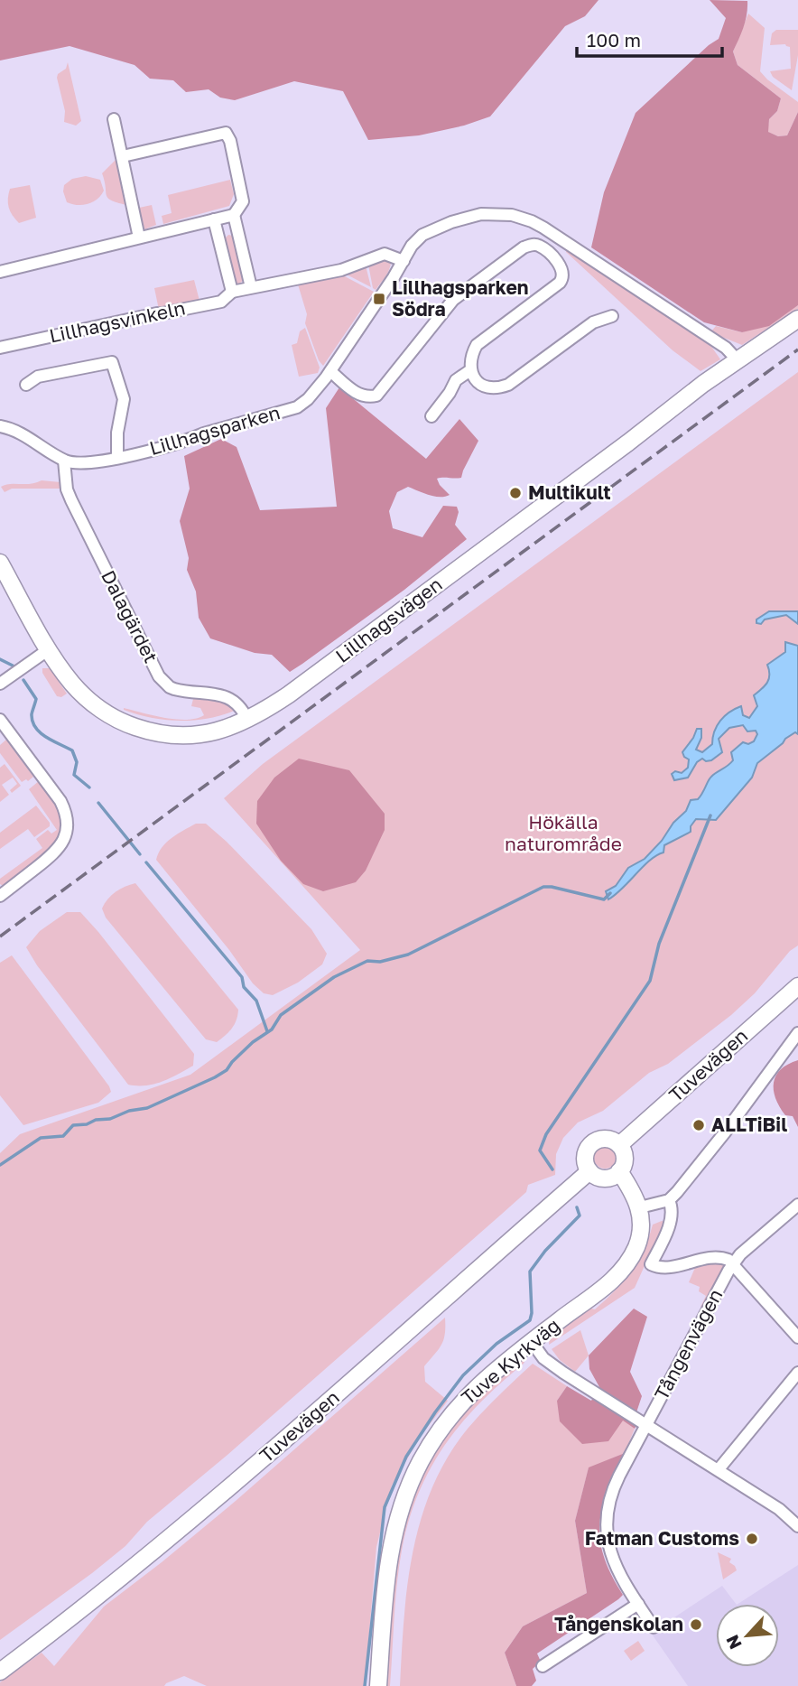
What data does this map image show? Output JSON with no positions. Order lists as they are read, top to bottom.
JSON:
{
  "streets": {
    "street": [
      "Lillhagsvinkeln",
      "Lillhagsparken",
      "Dalagärdet",
      "Lillhagsvägen",
      "Tuvevägen",
      "Tångenvägen",
      "Tuve Kyrkväg"
    ]
  },
  "crossings": [
    ["Lillhagsvinkeln", "Lillhagsparken"],
    ["Lillhagsparken", "Dalagärdet"],
    ["Lillhagsparken", "Lillhagsvägen"],
    ["Dalagärdet", "Lillhagsvägen"]
  ],
  "parks": ["Hökälla naturområde"],
  "places": {
    "transit": ["Lillhagsparken Södra"],
    "other": [
      "Multikult",
      "ALLTiBil",
      "Fatman Customs",
      "Tångenskolan"
    ]
  },
  "scale_bar": "100 m",
  "north": "bottom left"
}
